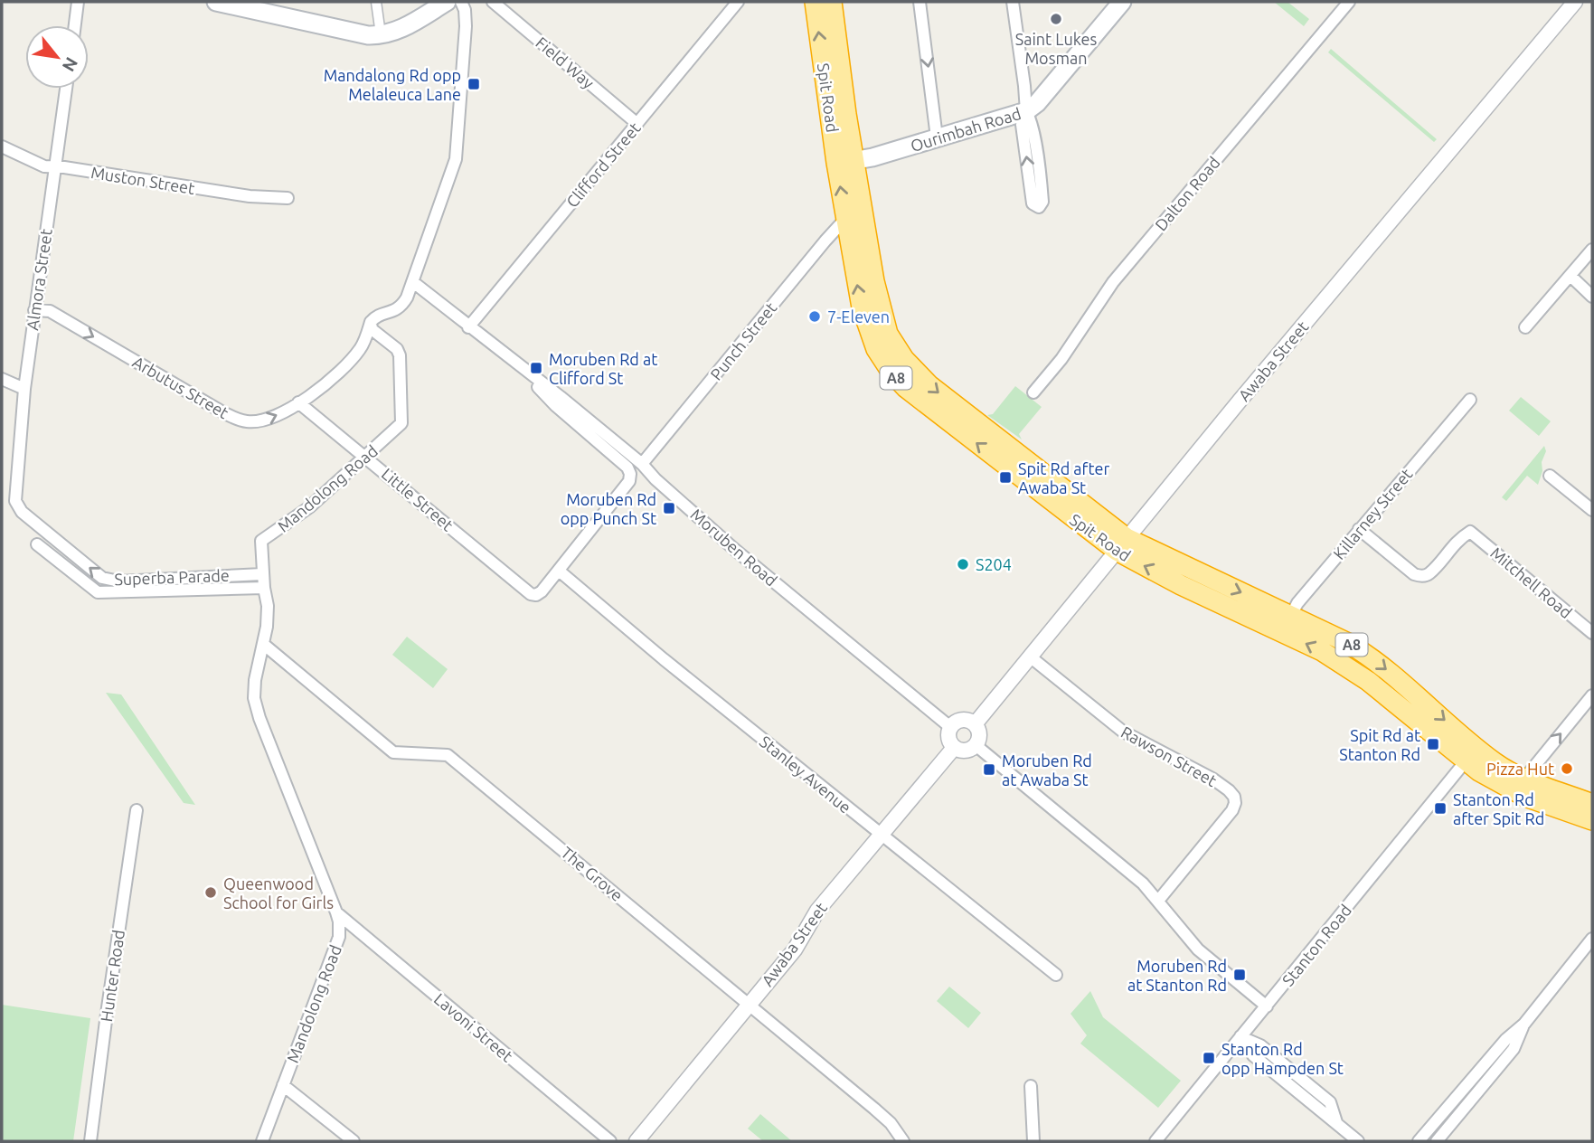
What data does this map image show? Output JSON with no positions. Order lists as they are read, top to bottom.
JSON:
{
  "streets": {
    "highway": ["Spit Road", "A8"],
    "main road": ["Ourimbah Road"],
    "street": [
      "Field Way",
      "Clifford Street",
      "Muston Street",
      "Dalton Road",
      "Almora Street",
      "Punch Street",
      "Awaba Street",
      "Arbutus Street",
      "Mandolong Road",
      "Little Street",
      "Killarney Street",
      "Moruben Road",
      "Superba Parade",
      "Mitchell Road",
      "Rawson Street",
      "Stanley Avenue",
      "The Grove",
      "Stanton Road",
      "Hunter Road",
      "Lavoni Street"
    ]
  },
  "crossings": [
    ["Field Way", "Clifford Street"],
    ["Spit Road", "Ourimbah Road"],
    ["Spit Road", "Punch Street"],
    ["Spit Road", "Awaba Street"],
    ["Spit Road", "Killarney Street"],
    ["Spit Road", "Stanton Road"],
    ["Clifford Street", "Moruben Road"],
    ["Muston Street", "Almora Street"],
    ["Almora Street", "Arbutus Street"],
    ["Almora Street", "Superba Parade"],
    ["Punch Street", "Moruben Road"],
    ["Awaba Street", "Moruben Road"],
    ["Awaba Street", "Rawson Street"],
    ["Awaba Street", "Stanley Avenue"],
    ["Awaba Street", "The Grove"],
    ["Arbutus Street", "Mandolong Road"],
    ["Arbutus Street", "Little Street"],
    ["Mandolong Road", "Little Street"],
    ["Mandolong Road", "Superba Parade"],
    ["Mandolong Road", "The Grove"],
    ["Mandolong Road", "Lavoni Street"],
    ["Little Street", "Moruben Road"],
    ["Little Street", "Stanley Avenue"],
    ["Killarney Street", "Mitchell Road"],
    ["Moruben Road", "Stanley Avenue"]
  ],
  "one_way": ["Arbutus Street"],
  "places": {
    "other": [
      "Saint Lukes Mosman",
      "7-Eleven",
      "S204",
      "Pizza Hut",
      "Queenwood School for Girls"
    ],
    "transit": [
      "Mandalong Rd opp Melaleuca Lane",
      "Moruben Rd at Clifford St",
      "Spit Rd after Awaba St",
      "Moruben Rd opp Punch St",
      "Spit Rd at Stanton Rd",
      "Moruben Rd at Awaba St",
      "Stanton Rd after Spit Rd",
      "Moruben Rd at Stanton Rd",
      "Stanton Rd opp Hampden St"
    ]
  },
  "north": "bottom right"
}
